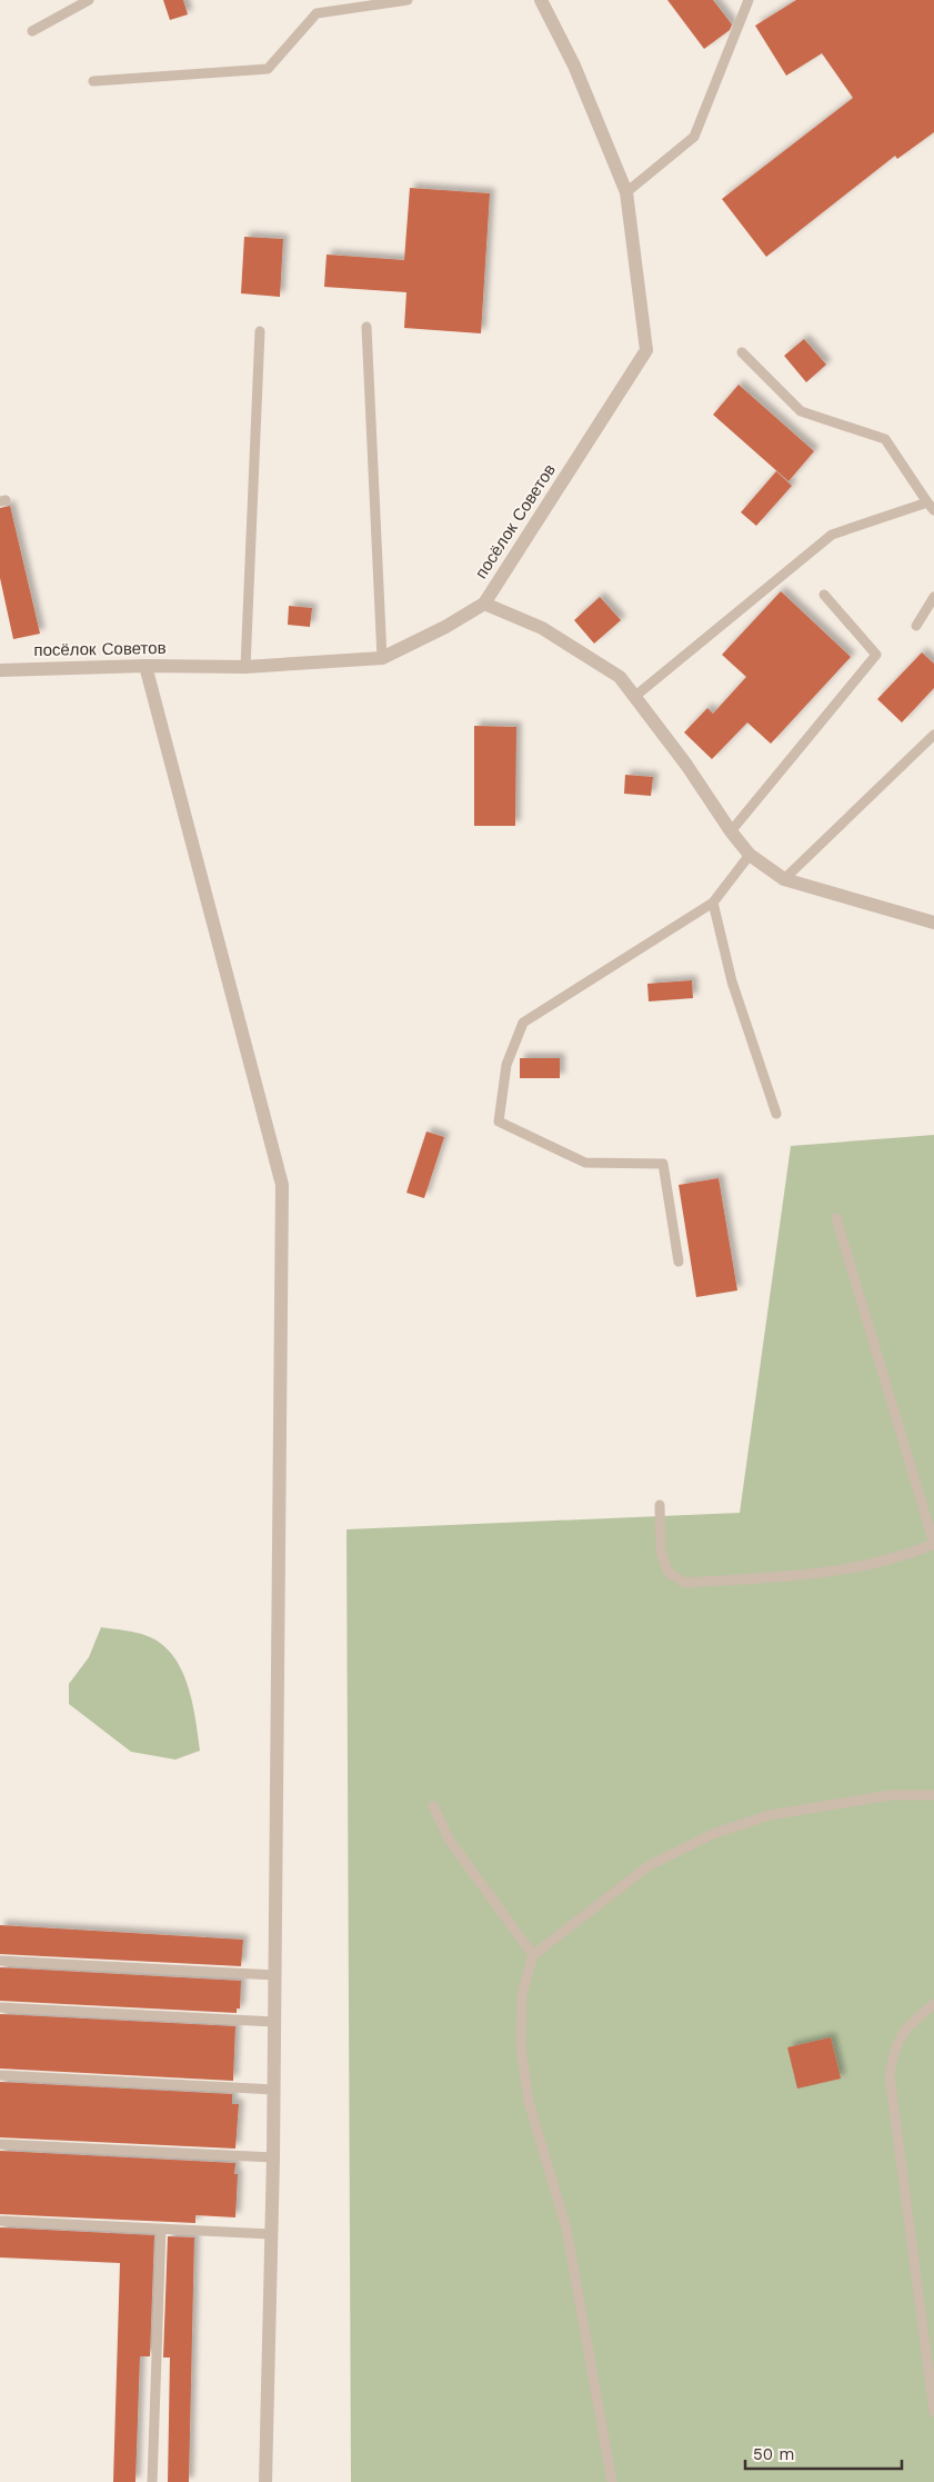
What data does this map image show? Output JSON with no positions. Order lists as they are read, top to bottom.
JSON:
{
  "streets": {
    "street": ["посёлок Советов"]
  },
  "scale_bar": "50 m"
}
